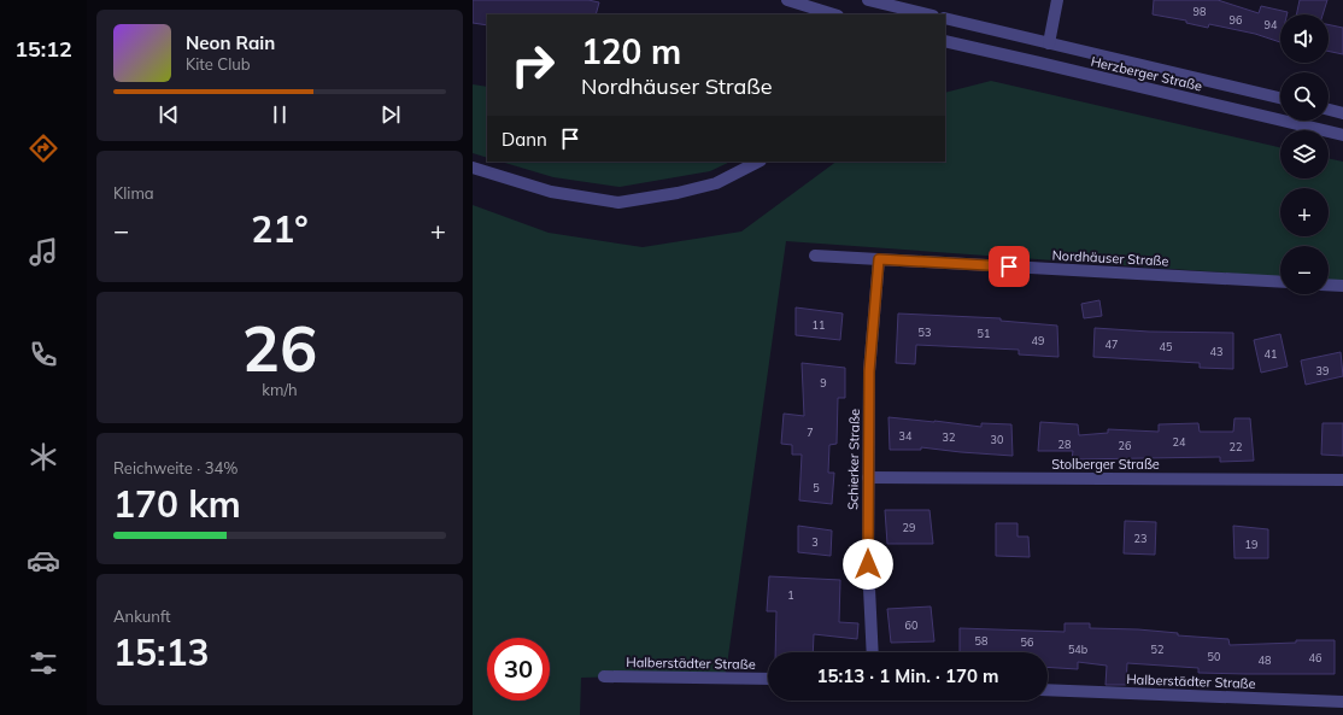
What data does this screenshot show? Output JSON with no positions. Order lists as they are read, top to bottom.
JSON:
{
  "streets": {
    "street": [
      "Herzberger Straße",
      "Nordhäuser Straße",
      "Schierker Straße",
      "Stolberger Straße",
      "Halberstädter Straße"
    ]
  },
  "crossings": [
    ["Nordhäuser Straße", "Schierker Straße"],
    ["Schierker Straße", "Stolberger Straße"]
  ],
  "house_numbers": [
    "98",
    "96",
    "94",
    "11",
    "53",
    "51",
    "49",
    "47",
    "45",
    "43",
    "41",
    "39",
    "9",
    "7",
    "34",
    "32",
    "30",
    "24",
    "28",
    "26",
    "22",
    "5",
    "29",
    "23",
    "3",
    "19",
    "1",
    "60",
    "58",
    "56",
    "54b",
    "52",
    "50",
    "46",
    "48"
  ],
  "page": {
    "tabs": "15:12",
    "map_buttons": ["+", "−"],
    "turn": ["120 m", "Nordhäuser Straße"],
    "song": ["Neon Rain", "Kite Club"],
    "then": "Dann",
    "tile": [
      "Klima",
      ["26", "km/h"],
      ["Reichweite · 34%", "170 km"],
      ["Ankunft", "15:13"]
    ],
    "heat": ["−", "21°", "+"],
    "limit": "30",
    "trip": "15:13 · 1 Min. · 170 m"
  }
}
